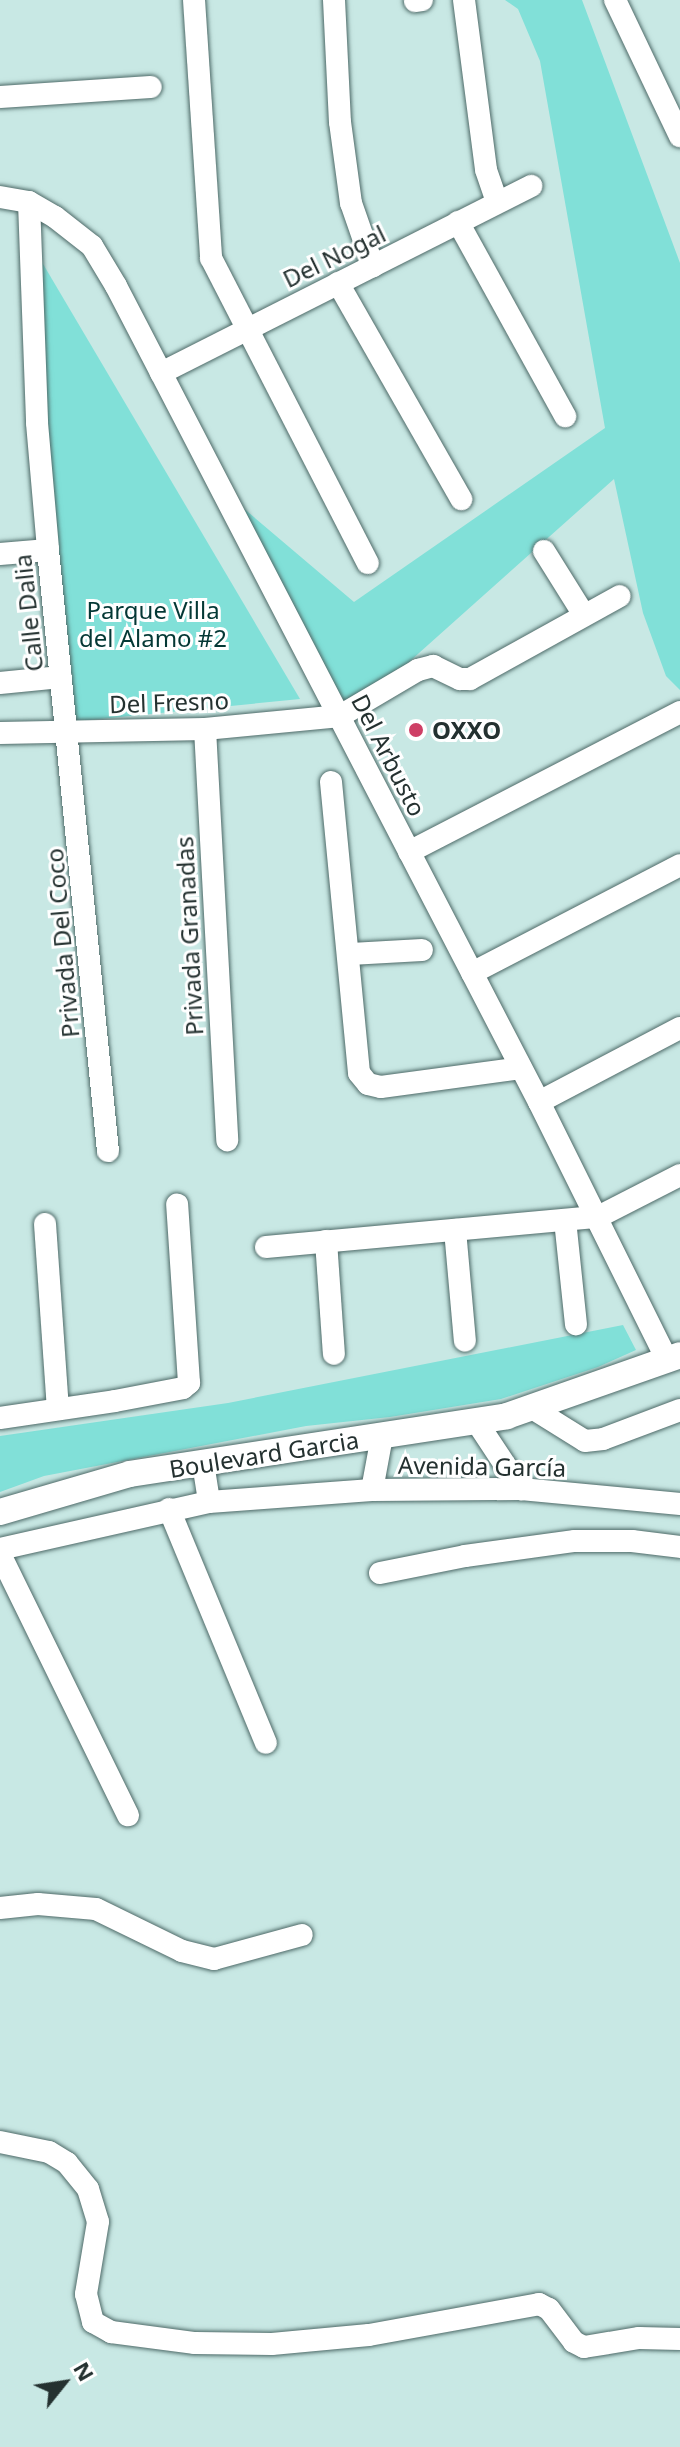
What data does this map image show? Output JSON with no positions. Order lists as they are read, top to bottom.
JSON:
{
  "streets": {
    "main road": ["Boulevard Garcia"],
    "street": [
      "Del Nogal",
      "Calle Dalia",
      "Del Fresno",
      "Del Arbusto",
      "Privada Granadas",
      "Privada Del Coco",
      "Avenida García"
    ]
  },
  "crossings": [
    ["Del Nogal", "Del Arbusto"],
    ["Calle Dalia", "Del Fresno"],
    ["Calle Dalia", "Del Arbusto"],
    ["Calle Dalia", "Privada Del Coco"],
    ["Del Fresno", "Del Arbusto"],
    ["Del Fresno", "Privada Granadas"],
    ["Del Fresno", "Privada Del Coco"],
    ["Del Arbusto", "Boulevard Garcia"]
  ],
  "parks": ["Parque Villa del Alamo #2"],
  "places": ["OXXO"],
  "north": "top right"
}
